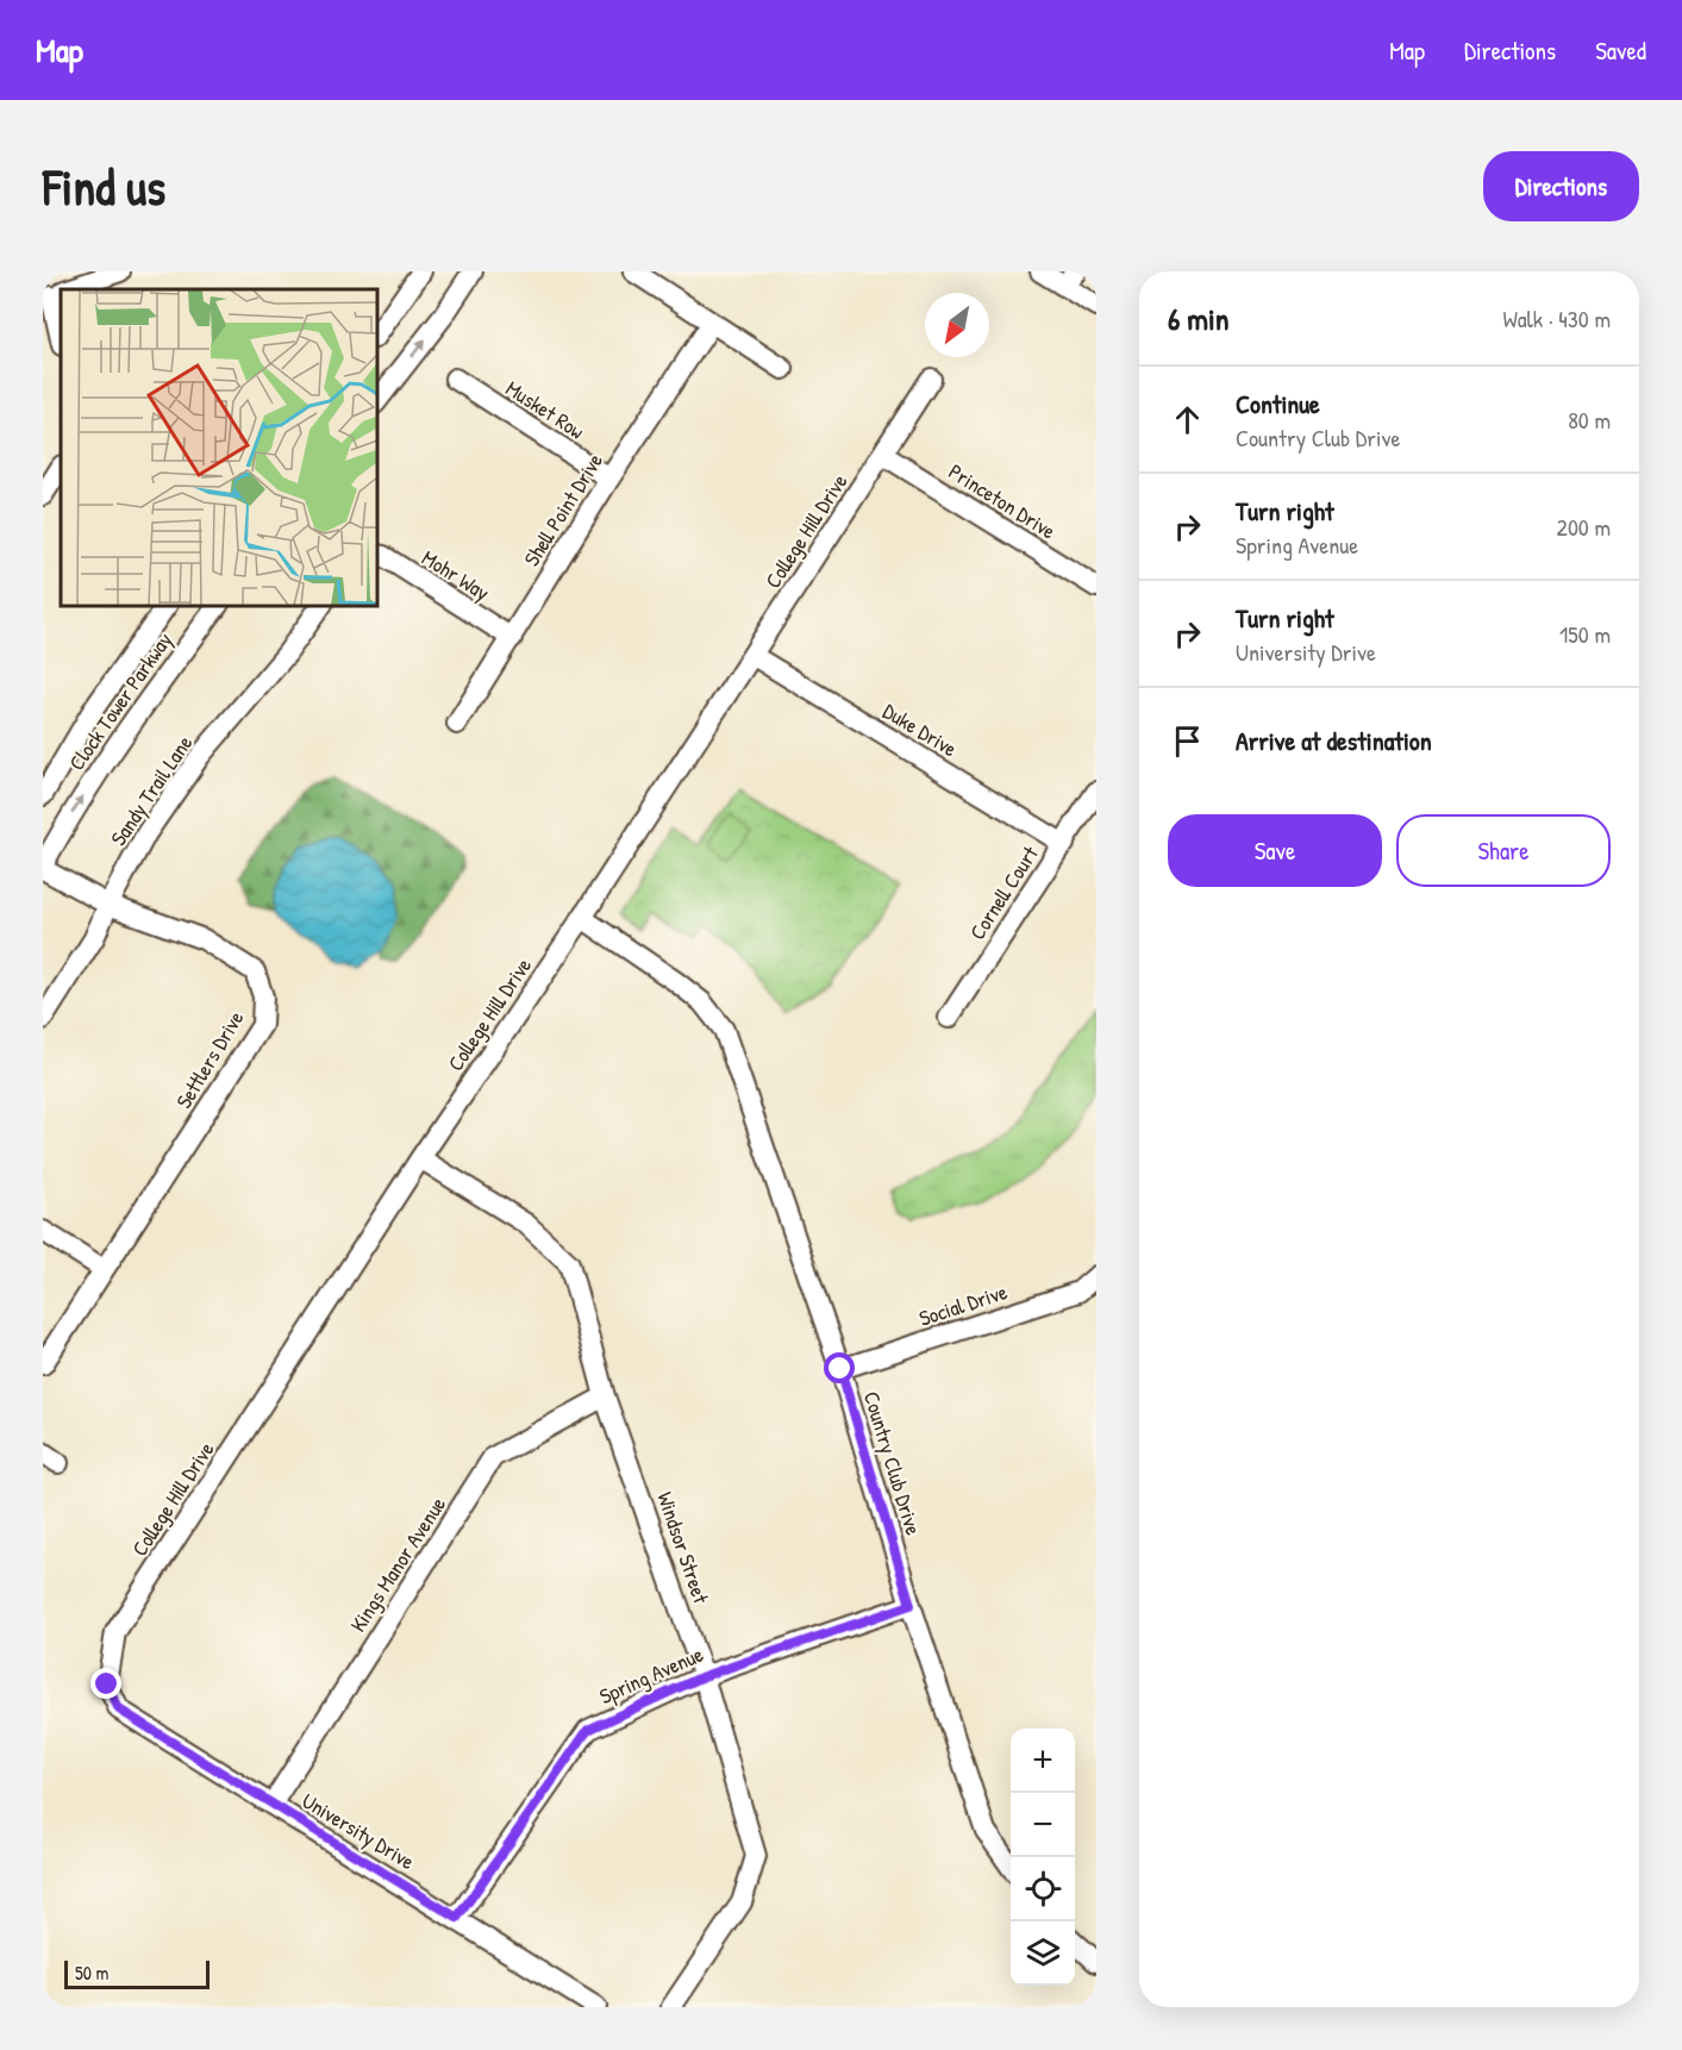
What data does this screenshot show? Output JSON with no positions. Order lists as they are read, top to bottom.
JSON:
{
  "streets": {
    "street": [
      "Musket Row",
      "Princeton Drive",
      "Shell Point Drive",
      "College Hill Drive",
      "Mohr Way",
      "Clock Tower Parkway",
      "Duke Drive",
      "Sandy Trail Lane",
      "Cornell Court",
      "Settlers Drive",
      "Social Drive",
      "Country Club Drive",
      "Windsor Street",
      "Kings Manor Avenue",
      "Spring Avenue",
      "University Drive"
    ]
  },
  "crossings": [
    ["Musket Row", "Shell Point Drive"],
    ["Princeton Drive", "College Hill Drive"],
    ["Shell Point Drive", "Mohr Way"],
    ["College Hill Drive", "Duke Drive"],
    ["College Hill Drive", "Country Club Drive"],
    ["College Hill Drive", "Windsor Street"],
    ["College Hill Drive", "University Drive"],
    ["Clock Tower Parkway", "Settlers Drive"],
    ["Duke Drive", "Cornell Court"],
    ["Sandy Trail Lane", "Settlers Drive"],
    ["Social Drive", "Country Club Drive"],
    ["Country Club Drive", "Spring Avenue"],
    ["Windsor Street", "Kings Manor Avenue"],
    ["Windsor Street", "Spring Avenue"],
    ["Kings Manor Avenue", "University Drive"],
    ["Spring Avenue", "University Drive"]
  ],
  "scale_bar": "50 m",
  "north": "bottom left",
  "page": {
    "header": "Map",
    "nav": ["Map", "Directions", "Saved"],
    "buttons": [
      "Directions",
      ["Save", "Share"]
    ],
    "title": "Find us",
    "heading": ["6 min", "Walk · 430 m"],
    "list": [
      ["Continue", "Country Club Drive", "80 m"],
      ["Turn right", "Spring Avenue", "200 m"],
      ["Turn right", "University Drive", "150 m"],
      "Arrive at destination"
    ],
    "map_buttons": ["+", "−"],
    "scale": "50 m"
  }
}
